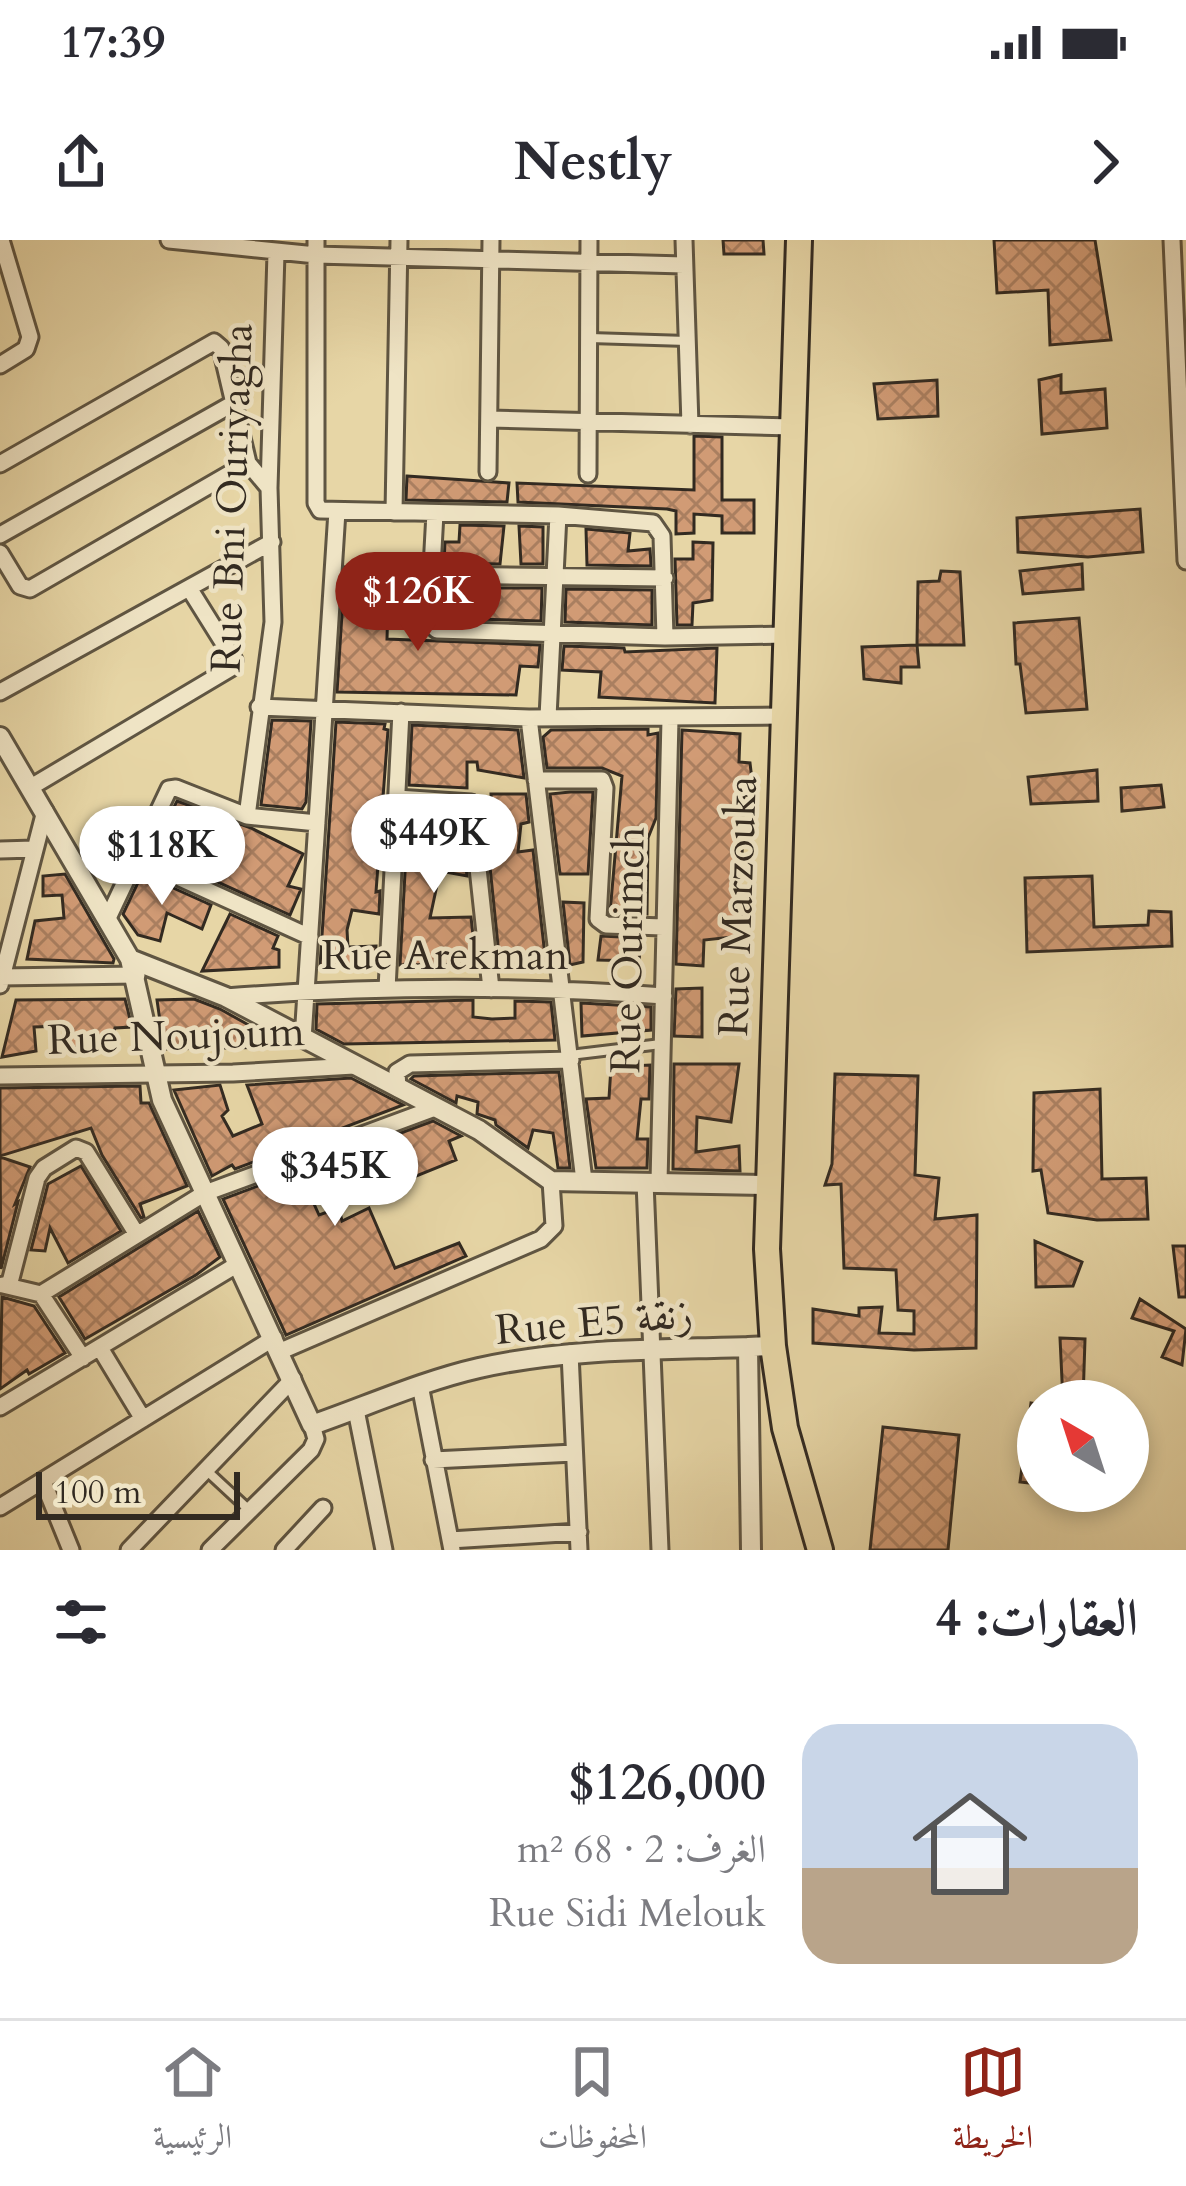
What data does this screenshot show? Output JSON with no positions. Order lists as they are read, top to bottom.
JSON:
{
  "streets": {
    "main road": ["Rue Marzouka"],
    "street": [
      "Rue Bni Ouriyagha",
      "Rue Ourimch",
      "Rue Arekman",
      "Rue Noujoum",
      "Rue E5 زنقة"
    ]
  },
  "crossings": [
    ["Rue Marzouka", "Rue E5 زنقة"],
    ["Rue Ourimch", "Rue Arekman"],
    ["Rue Ourimch", "Rue E5 زنقة"]
  ],
  "scale_bar": "100 m",
  "north": "top left",
  "page": {
    "status": "17:39",
    "header": "Nestly",
    "price": [
      "$126K",
      "$449K",
      "$118K",
      "$345K"
    ],
    "scale": "100 m",
    "heading": "العقارات: 4",
    "list": [
      {
        "name": "$126,000",
        "note": "الغرف: 2 · 68 m² · Rue Sidi Melouk"
      }
    ],
    "tabs": ["الخريطة", "المحفوظات", "الرئيسية"]
  }
}
